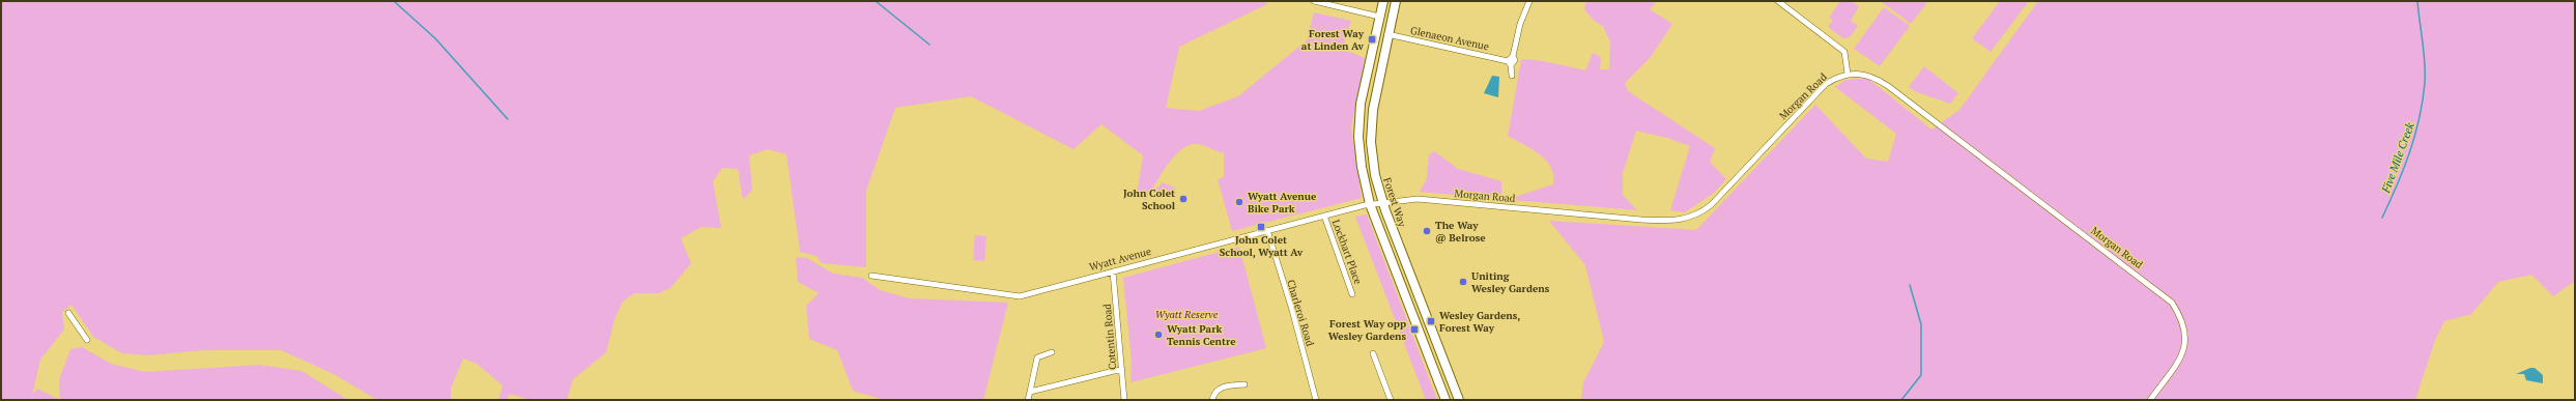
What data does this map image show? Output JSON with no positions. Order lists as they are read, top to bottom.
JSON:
{
  "streets": {
    "main road": ["Forest Way"],
    "street": [
      "Glenaeon Avenue",
      "Morgan Road",
      "Lockhart Place",
      "Wyatt Avenue",
      "Charleroi Road",
      "Cotentin Road"
    ]
  },
  "crossings": [
    ["Glenaeon Avenue", "Forest Way"],
    ["Morgan Road", "Forest Way"],
    ["Morgan Road", "Wyatt Avenue"],
    ["Lockhart Place", "Wyatt Avenue"],
    ["Wyatt Avenue", "Charleroi Road"],
    ["Wyatt Avenue", "Cotentin Road"]
  ],
  "water": ["Five Mile Creek"],
  "parks": ["Wyatt Reserve"],
  "places": {
    "transit": [
      "Forest Way at Linden Av",
      "John Colet School, Wyatt Av",
      "Wesley Gardens, Forest Way",
      "Forest Way opp Wesley Gardens"
    ],
    "other": [
      "John Colet School",
      "Wyatt Avenue Bike Park",
      "The Way @ Belrose",
      "Uniting Wesley Gardens",
      "Wyatt Park Tennis Centre"
    ]
  }
}
